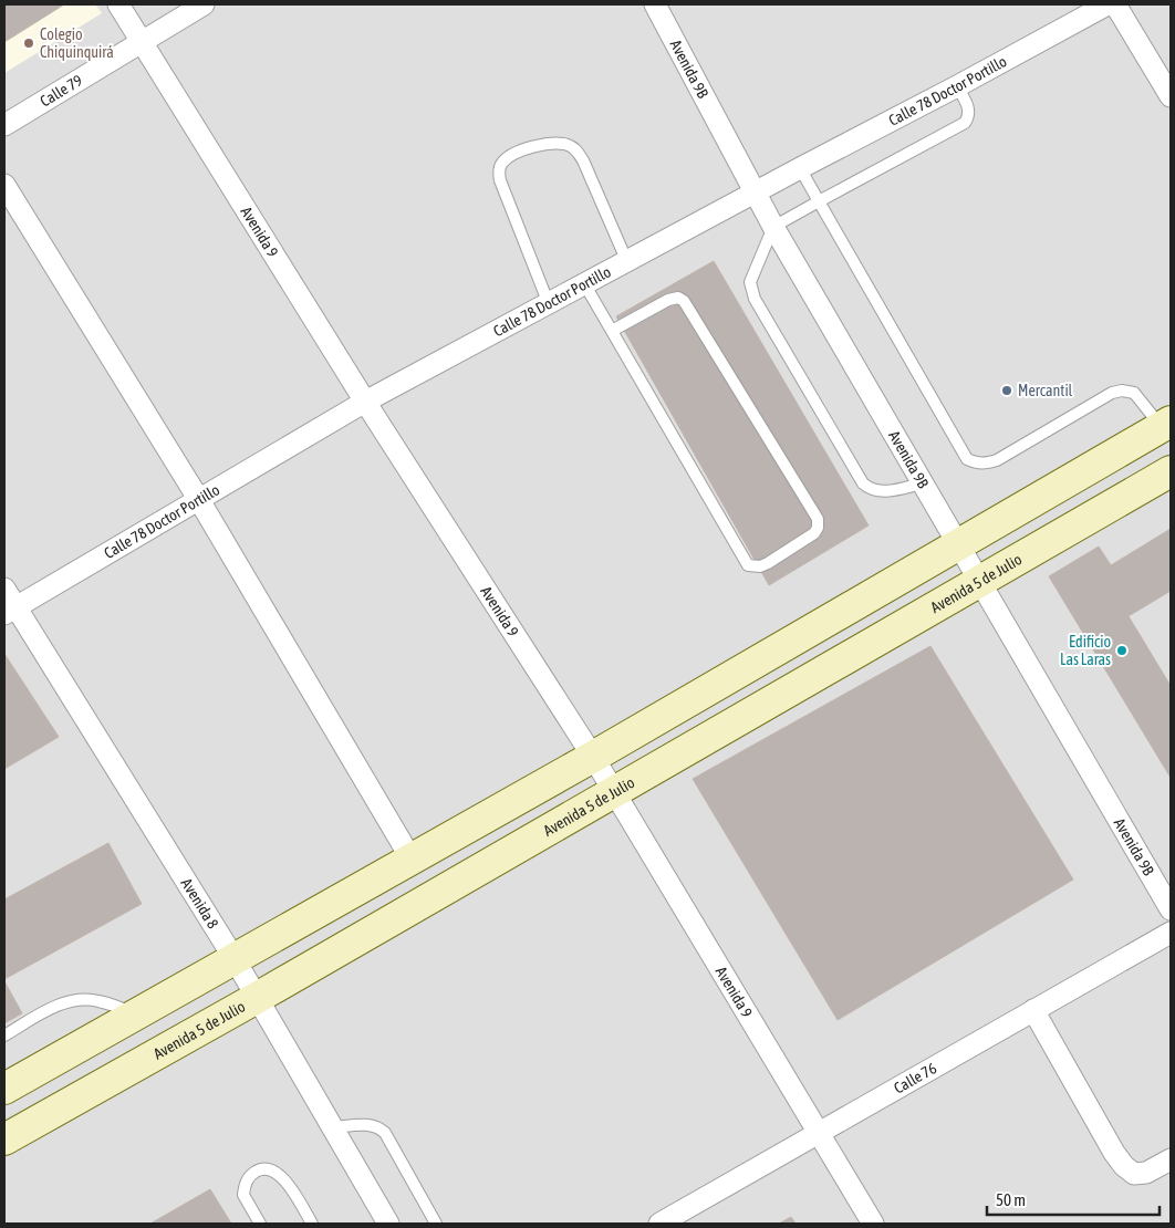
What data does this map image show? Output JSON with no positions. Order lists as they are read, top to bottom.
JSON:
{
  "streets": {
    "main road": ["Avenida 5 de Julio"],
    "street": [
      "Avenida 9B",
      "Calle 79",
      "Calle 78 Doctor Portillo",
      "Avenida 9",
      "Avenida 8",
      "Calle 76"
    ]
  },
  "crossings": [
    ["Avenida 9B", "Calle 78 Doctor Portillo"],
    ["Avenida 9B", "Avenida 5 de Julio"],
    ["Calle 79", "Avenida 9"],
    ["Calle 78 Doctor Portillo", "Avenida 9"],
    ["Calle 78 Doctor Portillo", "Avenida 8"],
    ["Avenida 9", "Avenida 5 de Julio"],
    ["Avenida 9", "Calle 76"],
    ["Avenida 5 de Julio", "Avenida 8"]
  ],
  "places": ["Colegio Chiquinquirá", "Mercantil", "Edificio Las Laras"],
  "scale_bar": "50 m"
}
